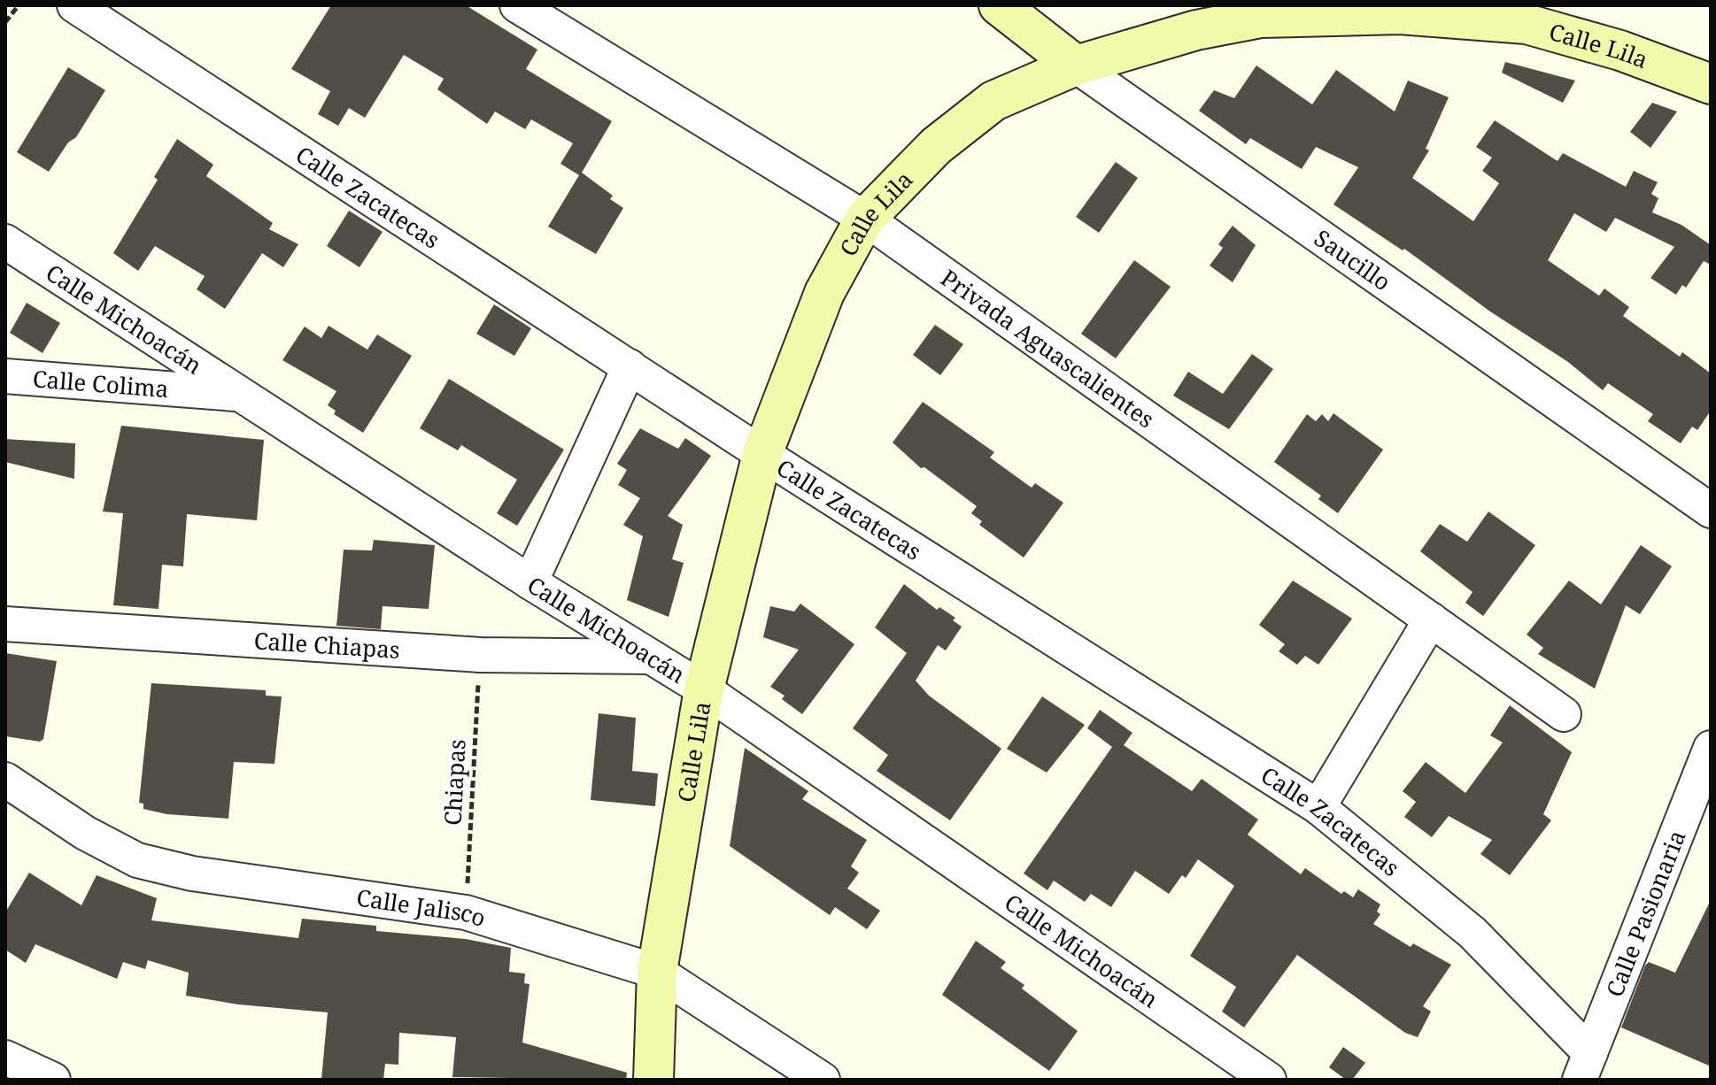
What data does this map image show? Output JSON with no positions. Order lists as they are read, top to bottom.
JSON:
{
  "streets": {
    "street": [
      "Calle Lila",
      "Calle Zacatecas",
      "Saucillo",
      "Calle Michoacán",
      "Privada Aguascalientes",
      "Calle Colima",
      "Calle Chiapas",
      "Calle Jalisco",
      "Calle Pasionaria"
    ],
    "path": ["Chiapas"]
  },
  "crossings": [
    ["Calle Lila", "Calle Zacatecas"],
    ["Calle Lila", "Saucillo"],
    ["Calle Lila", "Calle Michoacán"],
    ["Calle Lila", "Privada Aguascalientes"],
    ["Calle Lila", "Calle Jalisco"],
    ["Calle Zacatecas", "Calle Pasionaria"],
    ["Calle Michoacán", "Calle Colima"],
    ["Calle Michoacán", "Calle Chiapas"],
    ["Calle Chiapas", "Chiapas"],
    ["Chiapas", "Calle Jalisco"]
  ]
}
